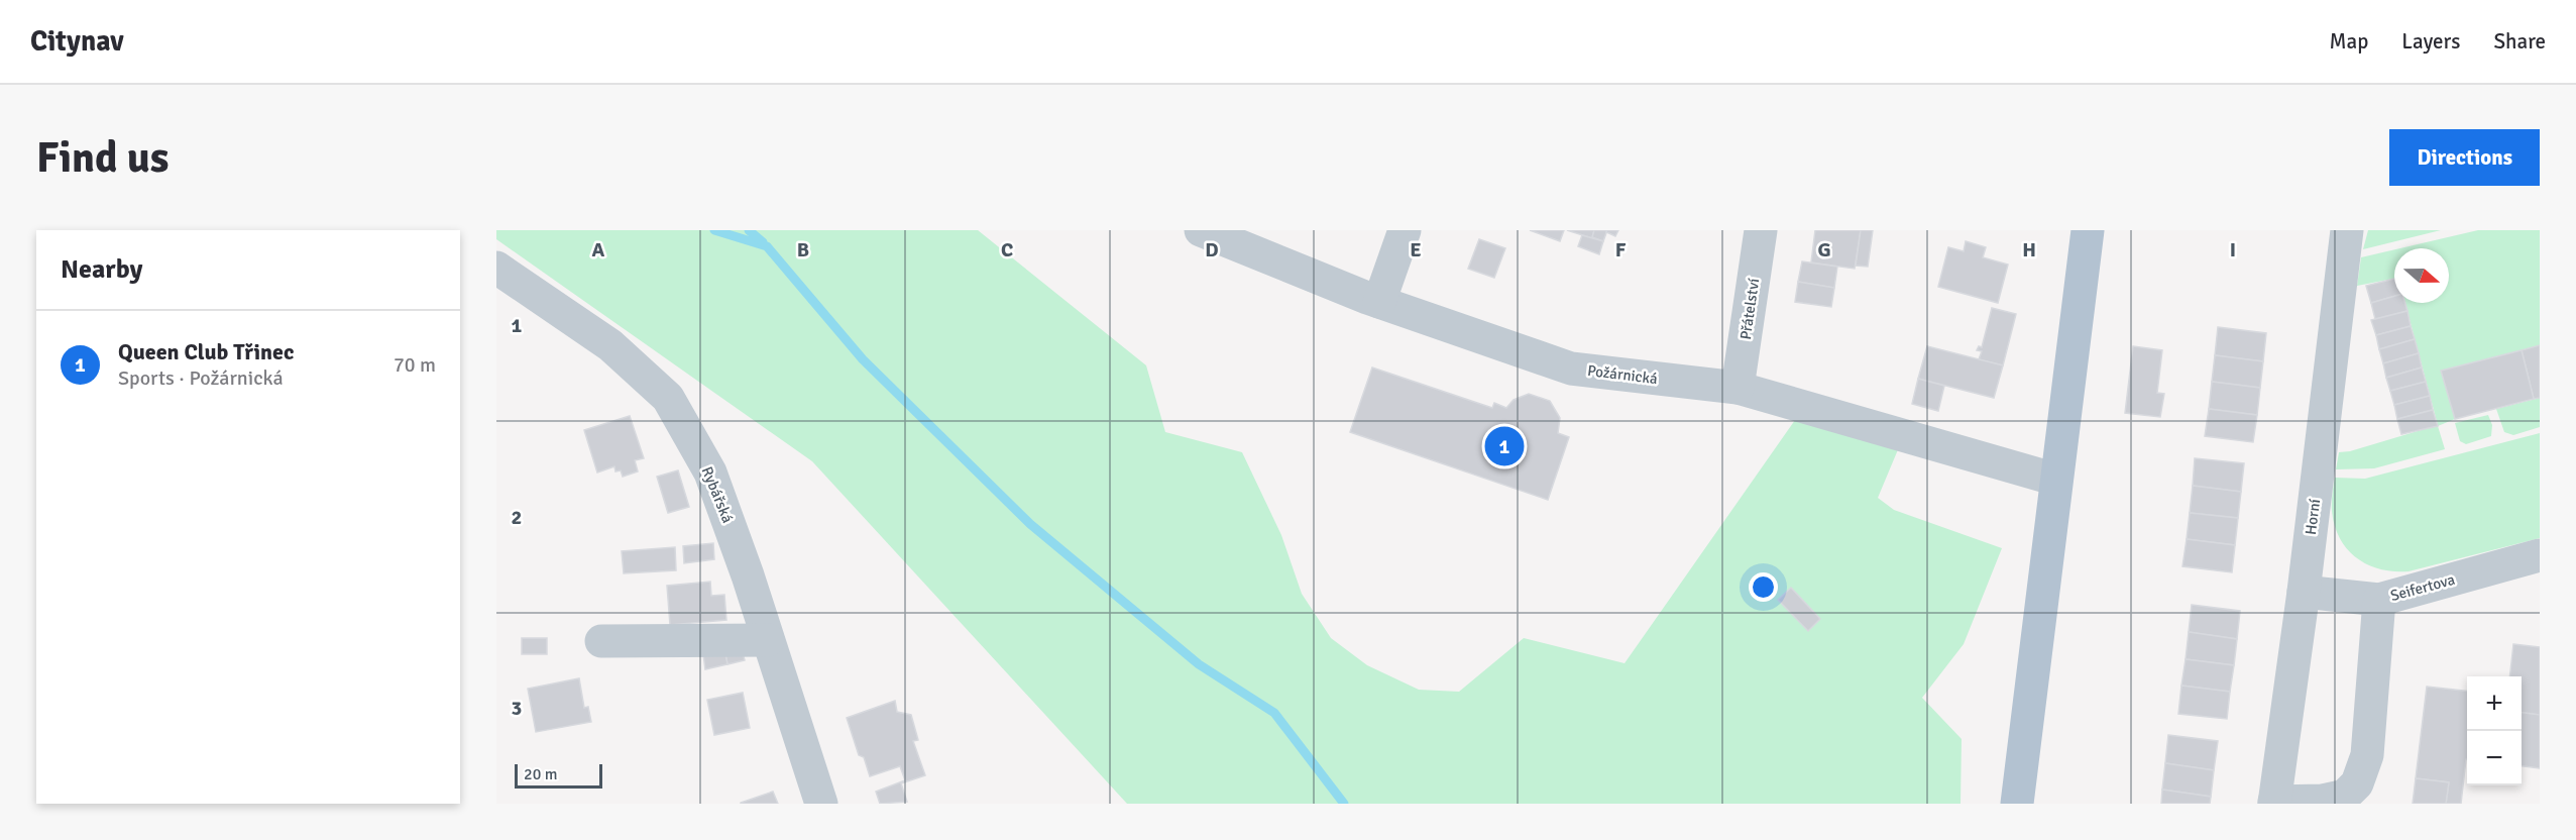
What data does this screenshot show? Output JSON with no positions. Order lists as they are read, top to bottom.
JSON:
{
  "streets": {
    "street": [
      "Přátelství",
      "Požárnická",
      "Rybářská",
      "Horní",
      "Seifertova"
    ]
  },
  "crossings": [
    ["Přátelství", "Požárnická"],
    ["Horní", "Seifertova"]
  ],
  "scale_bar": "20 m",
  "north": "right",
  "page": {
    "header": "Citynav",
    "nav": ["Map", "Layers", "Share"],
    "buttons": "Directions",
    "title": "Find us",
    "heading": "Nearby",
    "list": [
      {
        "mark": "1",
        "name": "Queen Club Třinec",
        "note": "Sports · Požárnická",
        "value": "70 m"
      }
    ],
    "pins": "1",
    "map_buttons": ["+", "−"],
    "scale": "20 m"
  },
  "grid": {
    "columns": [
      "A",
      "B",
      "C",
      "D",
      "E",
      "F",
      "G",
      "H",
      "I"
    ],
    "rows": ["1", "2", "3"]
  }
}
